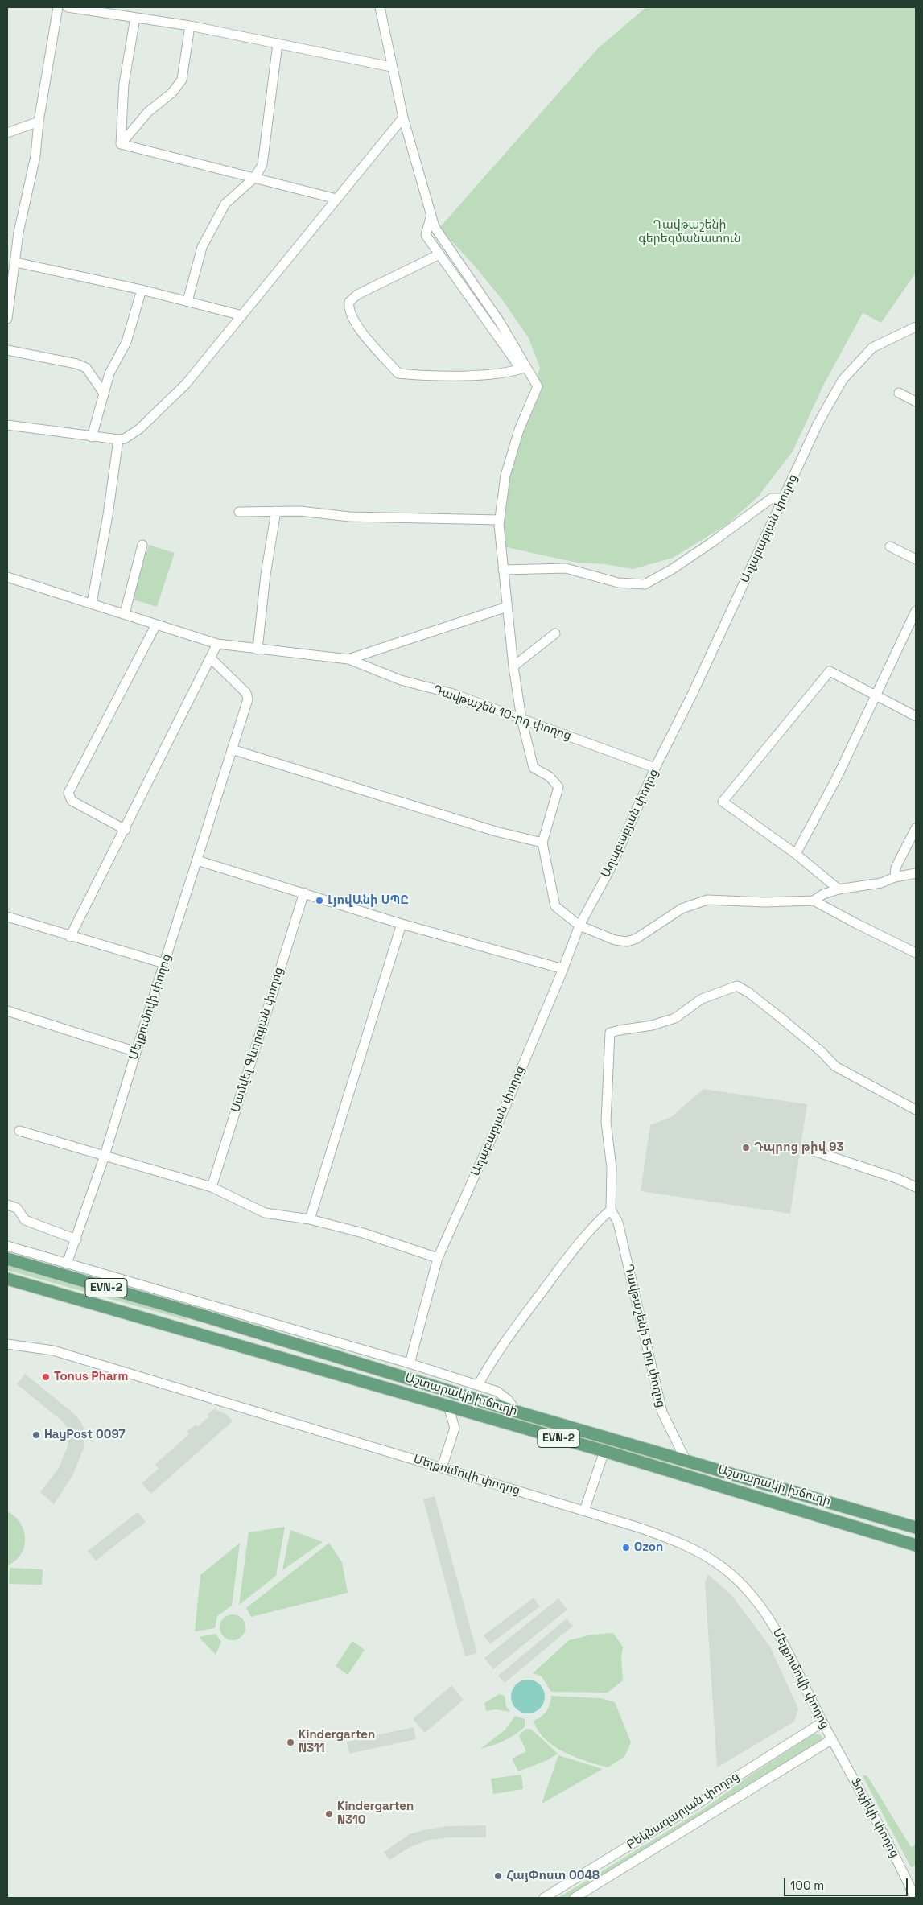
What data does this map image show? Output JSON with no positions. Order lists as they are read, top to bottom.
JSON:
{
  "streets": {
    "main road": ["EVN-2", "Աշտարակի խճուղի"],
    "street": [
      "Աղաբաբյան փողոց",
      "Դավթաշեն 10-րդ փողոց",
      "Մելքումովի փողոց",
      "Սամվել Գևորգյան փողոց",
      "Դավթաշենի 5-րդ փողոց",
      "Բեկնազարյան փողոց",
      "Ֆուչիկի փողոց"
    ]
  },
  "crossings": [
    ["Աղաբաբյան փողոց", "Դավթաշեն 10-րդ փողոց"],
    ["Մելքումովի փողոց", "Բեկնազարյան փողոց"],
    ["Մելքումովի փողոց", "Ֆուչիկի փողոց"],
    ["Դավթաշենի 5-րդ փողոց", "Աշտարակի խճուղի"],
    ["Բեկնազարյան փողոց", "Ֆուչիկի փողոց"]
  ],
  "parks": ["Դավթաշենի գերեզմանատուն"],
  "places": [
    "ԼյովԱնի ՍՊԸ",
    "Դպրոց թիվ 93",
    "Tonus Pharm",
    "HayPost 0097",
    "Ozon",
    "Kindergarten N311",
    "Kindergarten N310",
    "ՀայՓոստ 0048"
  ],
  "scale_bar": "100 m"
}
